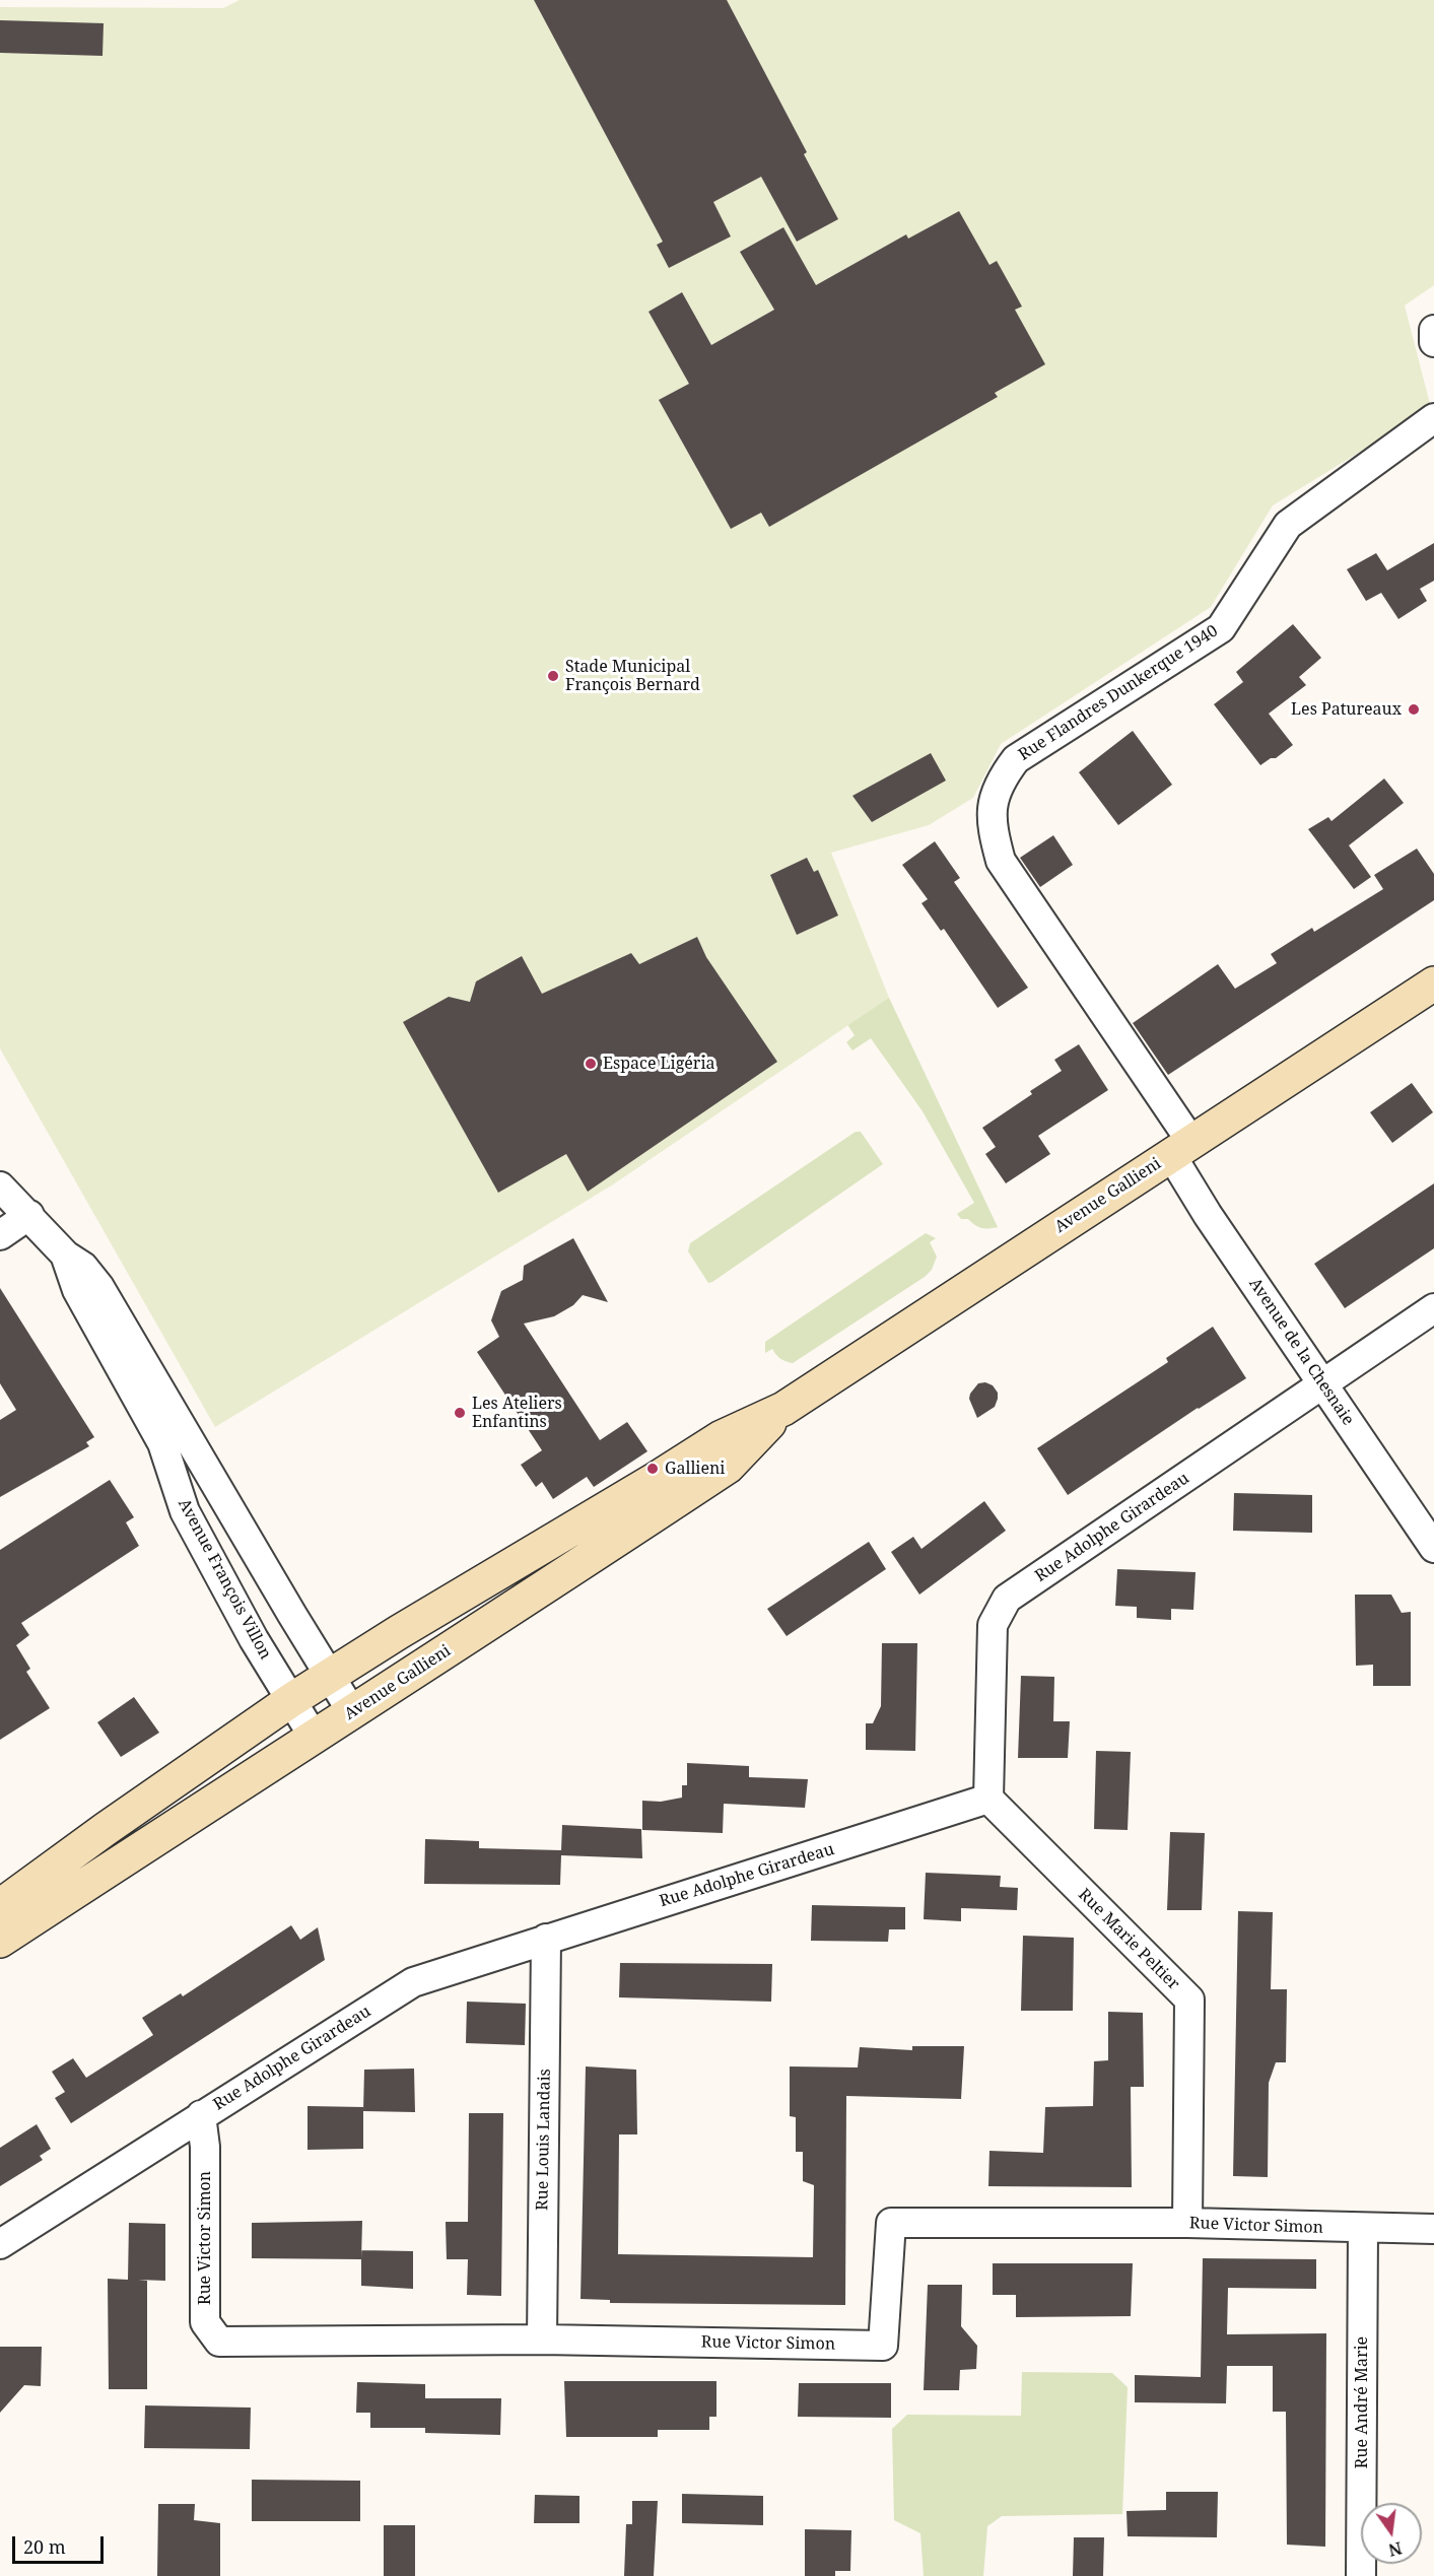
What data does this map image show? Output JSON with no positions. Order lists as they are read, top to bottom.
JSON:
{
  "streets": {
    "main road": ["Avenue Gallieni"],
    "street": [
      "Rue Flandres Dunkerque 1940",
      "Avenue de la Chesnaie",
      "Rue Adolphe Girardeau",
      "Avenue François Villon",
      "Rue Marie Peltier",
      "Rue Louis Landais",
      "Rue Victor Simon",
      "Rue André Marie"
    ]
  },
  "crossings": [
    ["Rue Flandres Dunkerque 1940", "Avenue Gallieni"],
    ["Rue Flandres Dunkerque 1940", "Avenue de la Chesnaie"],
    ["Avenue Gallieni", "Avenue de la Chesnaie"],
    ["Avenue Gallieni", "Avenue François Villon"],
    ["Avenue de la Chesnaie", "Rue Adolphe Girardeau"],
    ["Rue Adolphe Girardeau", "Rue Marie Peltier"],
    ["Rue Adolphe Girardeau", "Rue Louis Landais"],
    ["Rue Adolphe Girardeau", "Rue Victor Simon"],
    ["Rue Marie Peltier", "Rue Victor Simon"],
    ["Rue Louis Landais", "Rue Victor Simon"],
    ["Rue Victor Simon", "Rue André Marie"]
  ],
  "places": [
    "Stade Municipal François Bernard",
    "Les Patureaux",
    "Espace Ligéria",
    "Les Ateliers Enfantins",
    "Gallieni"
  ],
  "scale_bar": "20 m",
  "north": "bottom"
}
